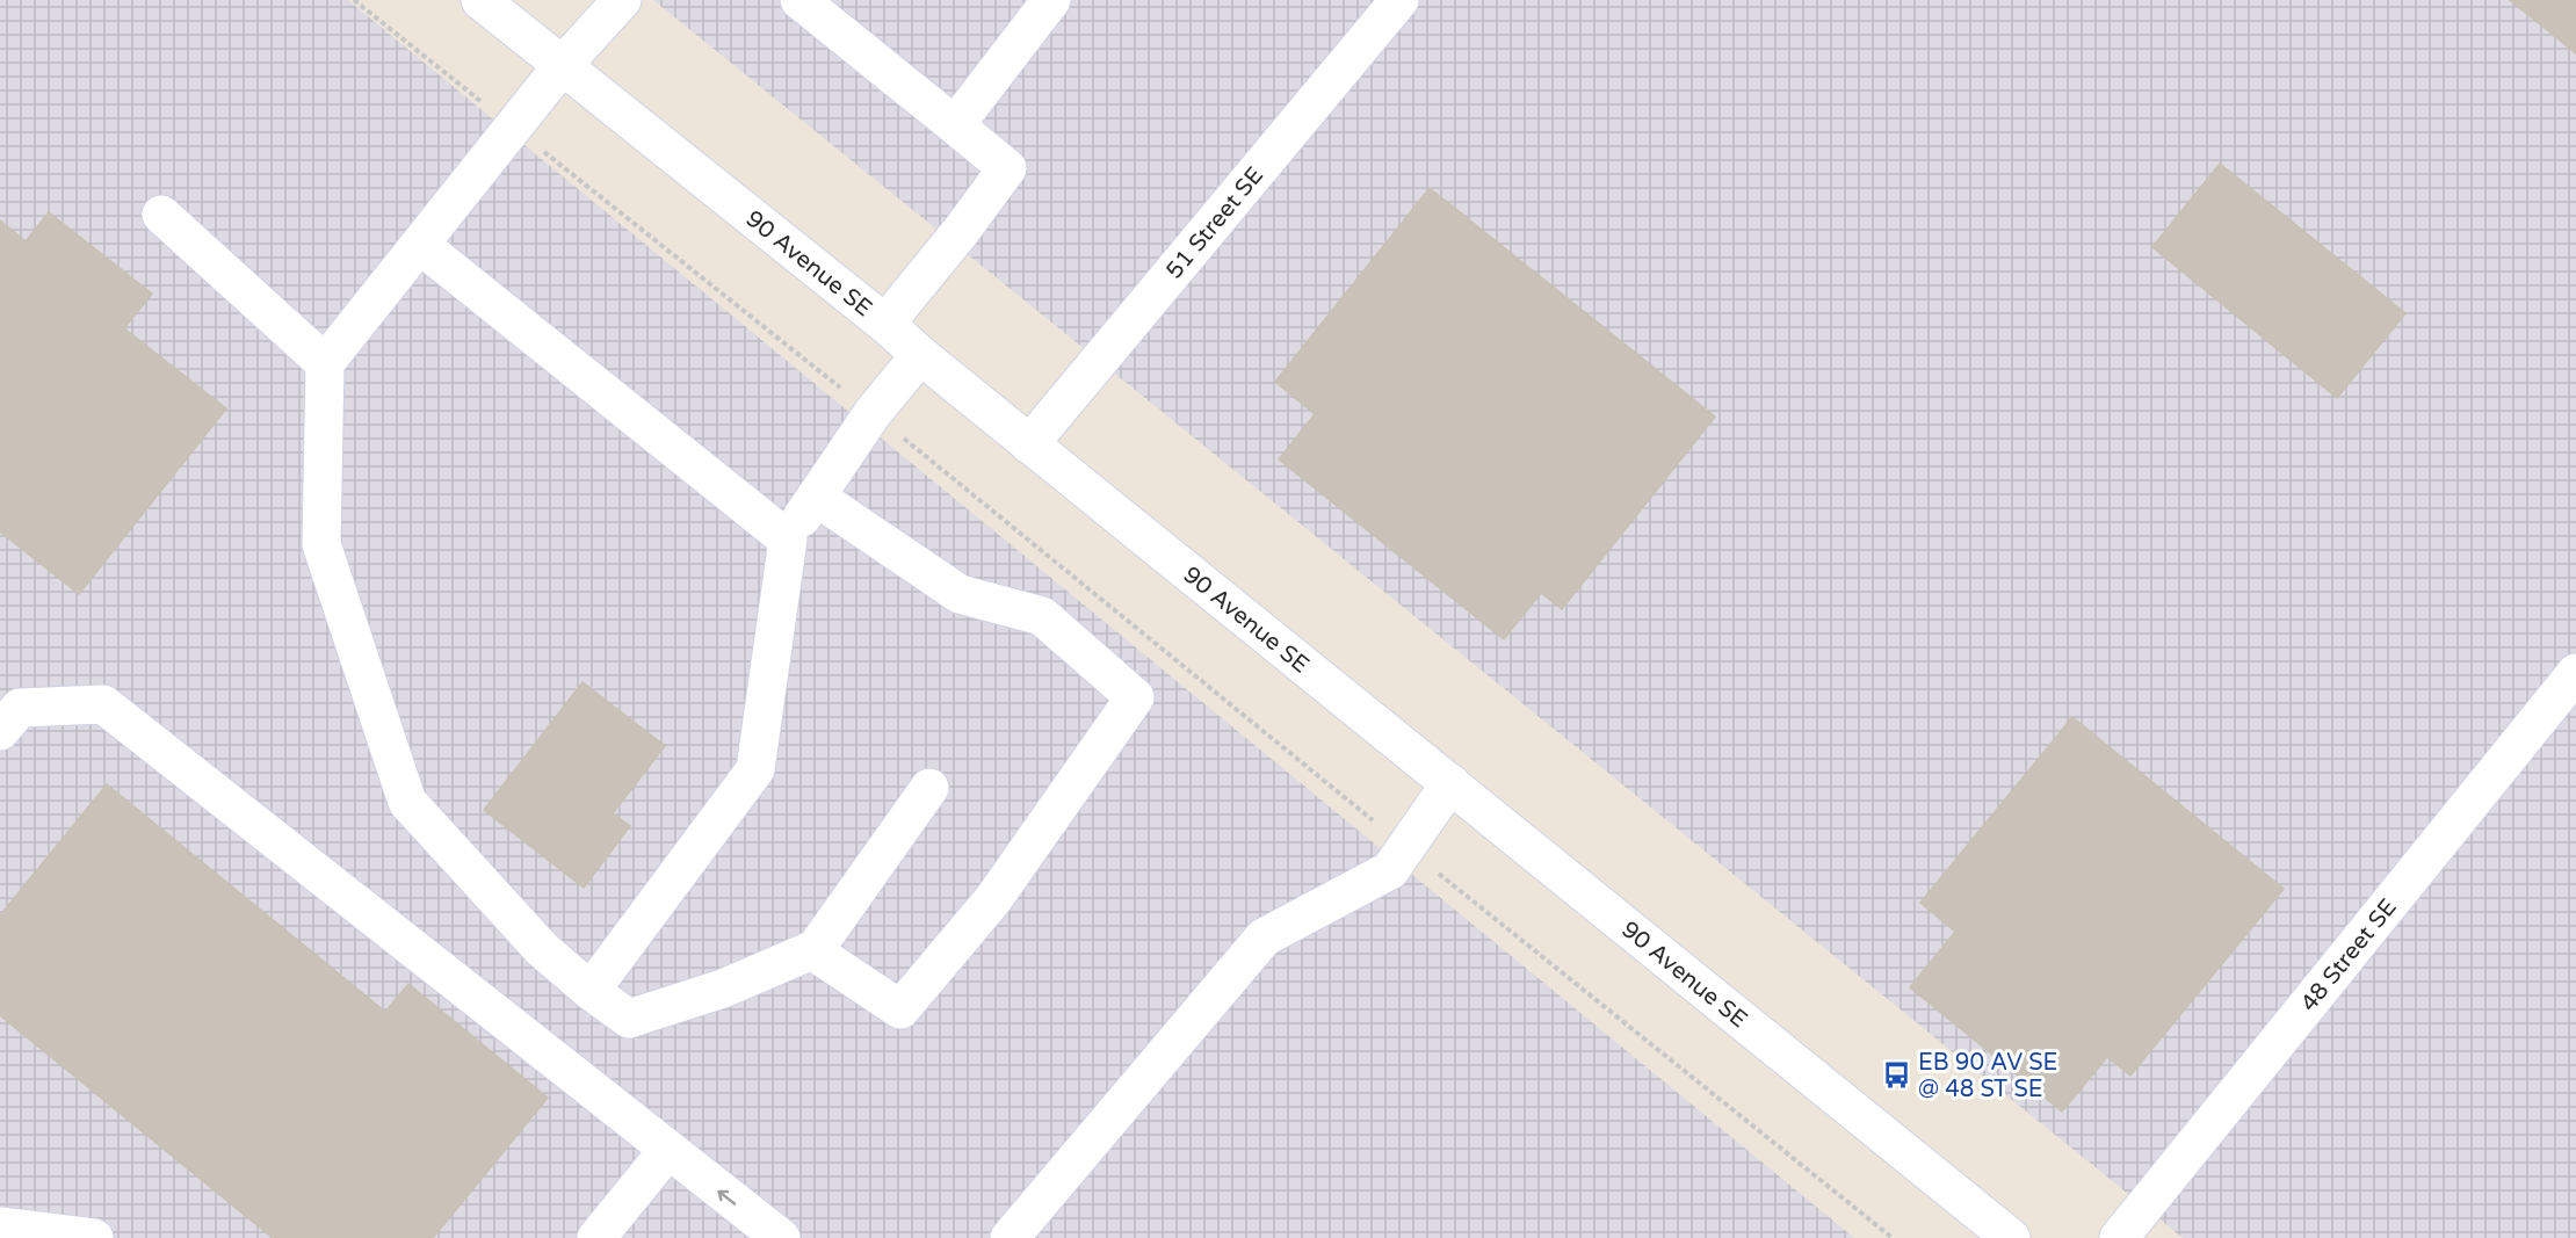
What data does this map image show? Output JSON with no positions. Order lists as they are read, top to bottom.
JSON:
{
  "streets": {
    "street": ["51 Street SE", "90 Avenue SE", "48 Street SE"]
  },
  "crossings": [
    ["51 Street SE", "90 Avenue SE"]
  ],
  "places": {
    "bus stop": ["EB 90 AV SE @ 48 ST SE"]
  }
}
